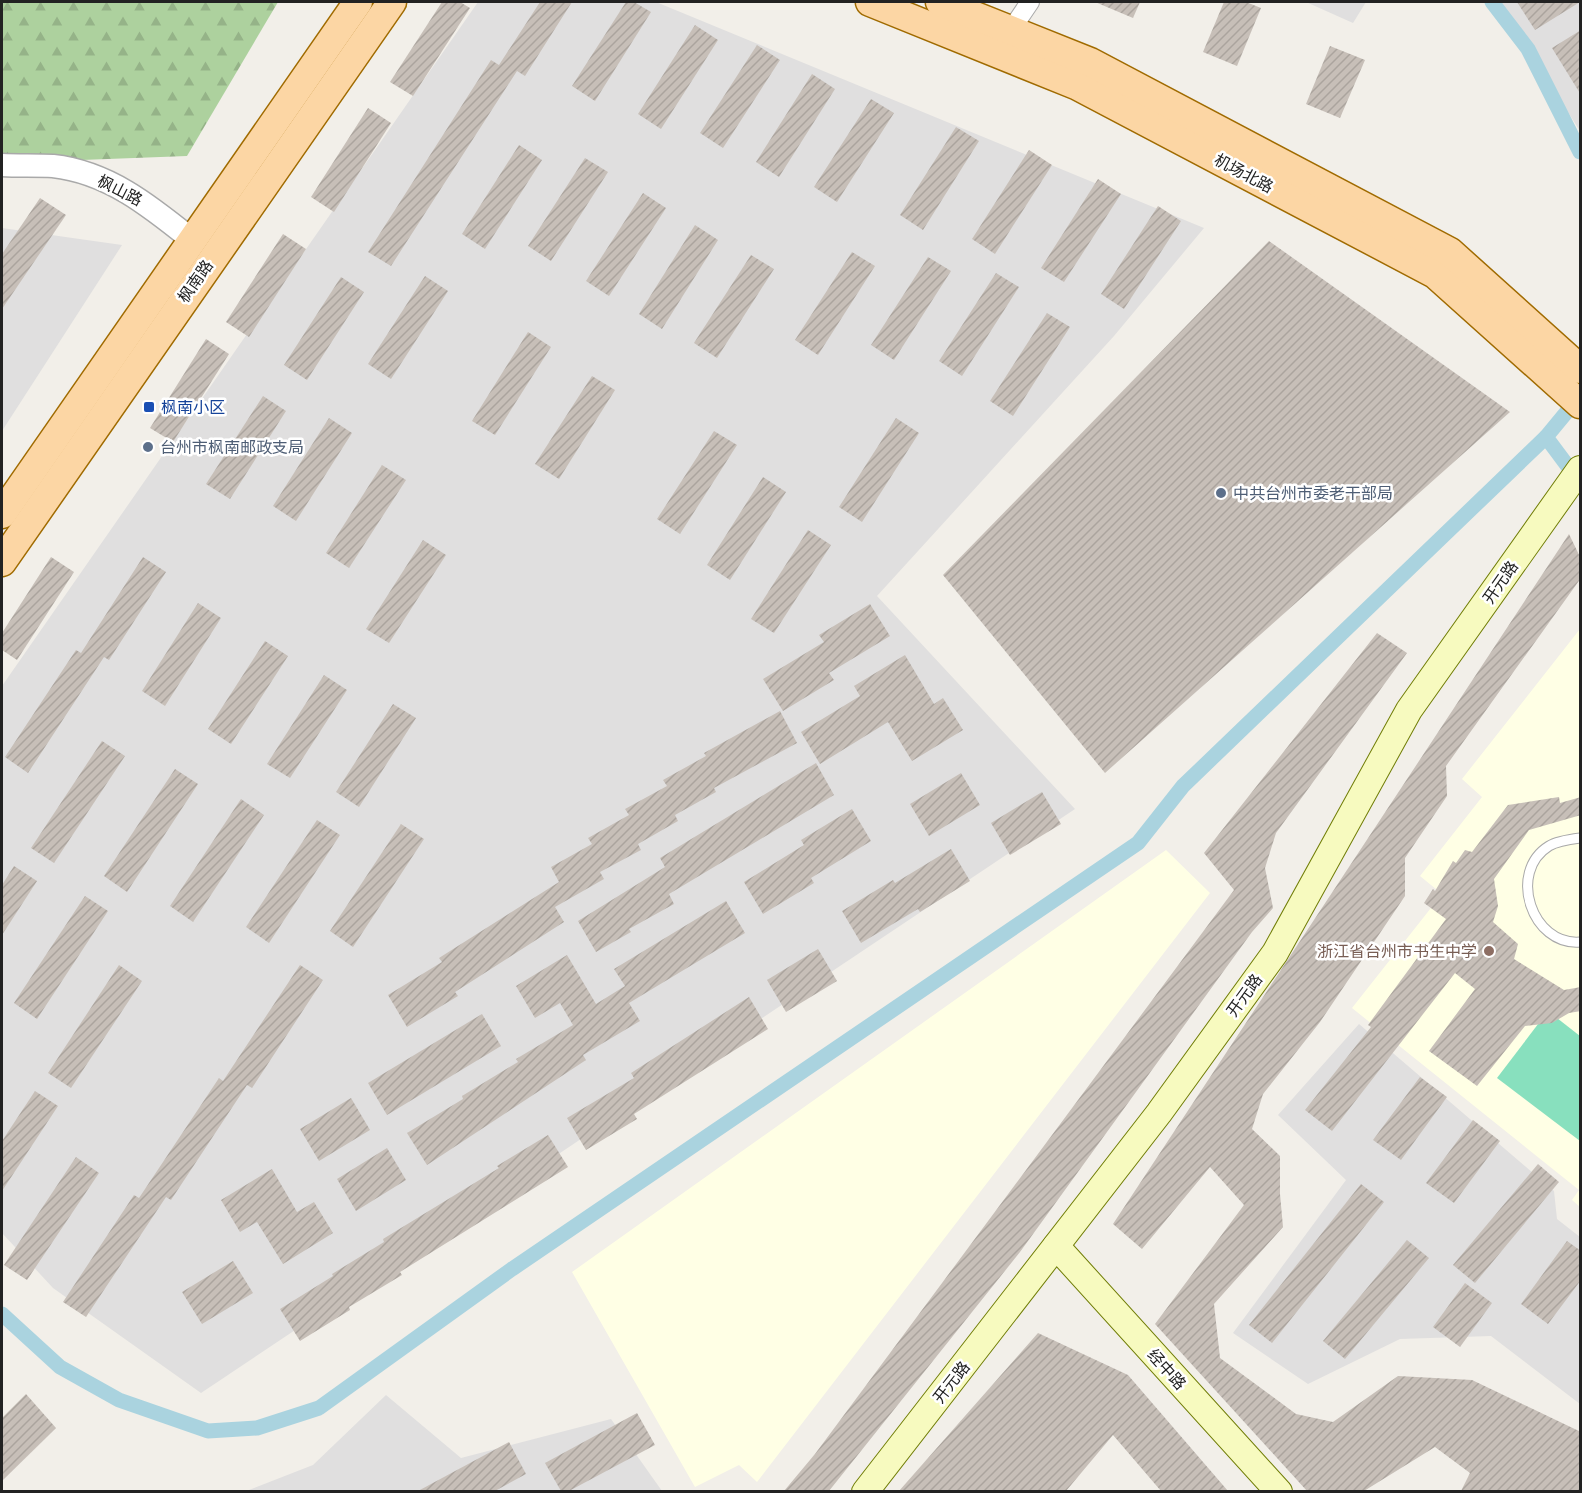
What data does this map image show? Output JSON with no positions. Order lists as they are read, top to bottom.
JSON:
{
  "streets": {
    "main road": [
      "机场北路",
      "枫南路",
      "开元路",
      "经中路"
    ],
    "street": ["枫山路"]
  },
  "crossings": [
    ["枫山路", "枫南路"],
    ["开元路", "经中路"]
  ],
  "places": {
    "transit": ["枫南小区"],
    "other": ["台州市枫南邮政支局", "中共台州市委老干部局", "浙江省台州市书生中学"]
  }
}
